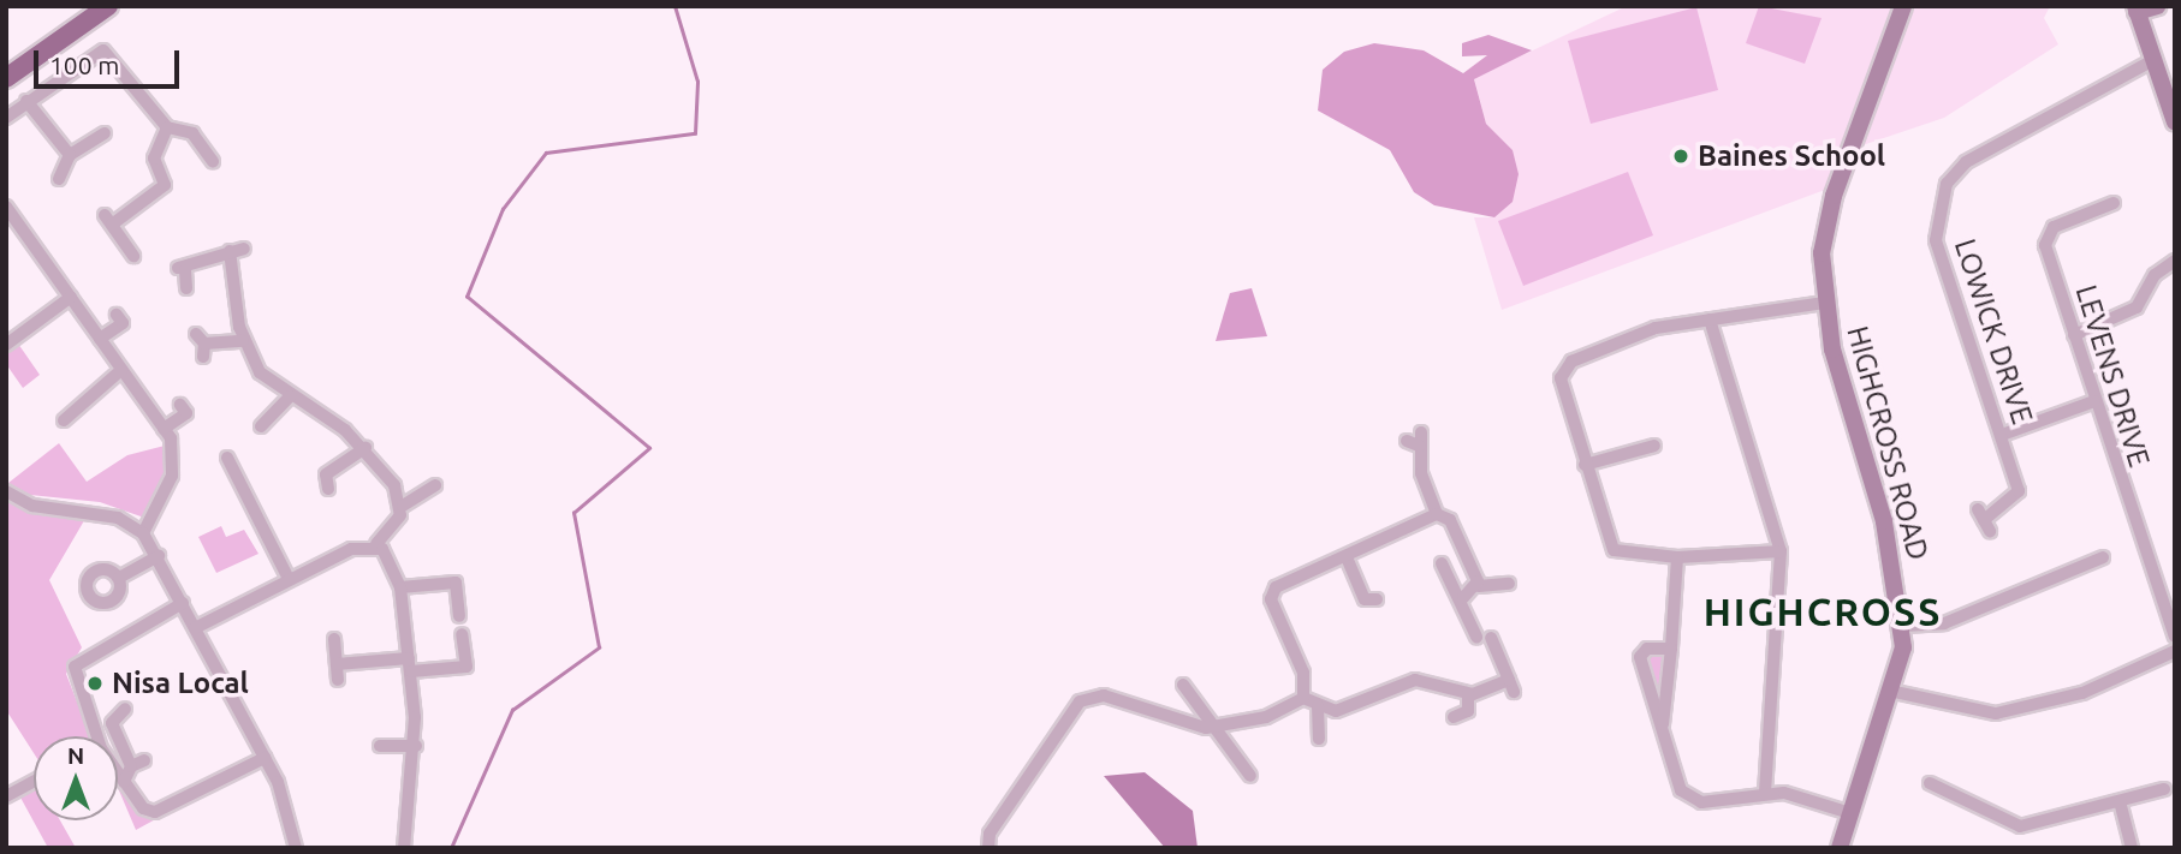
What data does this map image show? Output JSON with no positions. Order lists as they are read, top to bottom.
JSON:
{
  "streets": {
    "street": ["LOWICK DRIVE", "LEVENS DRIVE", "HIGHCROSS ROAD"]
  },
  "districts": ["HIGHCROSS"],
  "places": ["Baines School", "Nisa Local"],
  "scale_bar": "100 m",
  "north": "top"
}
